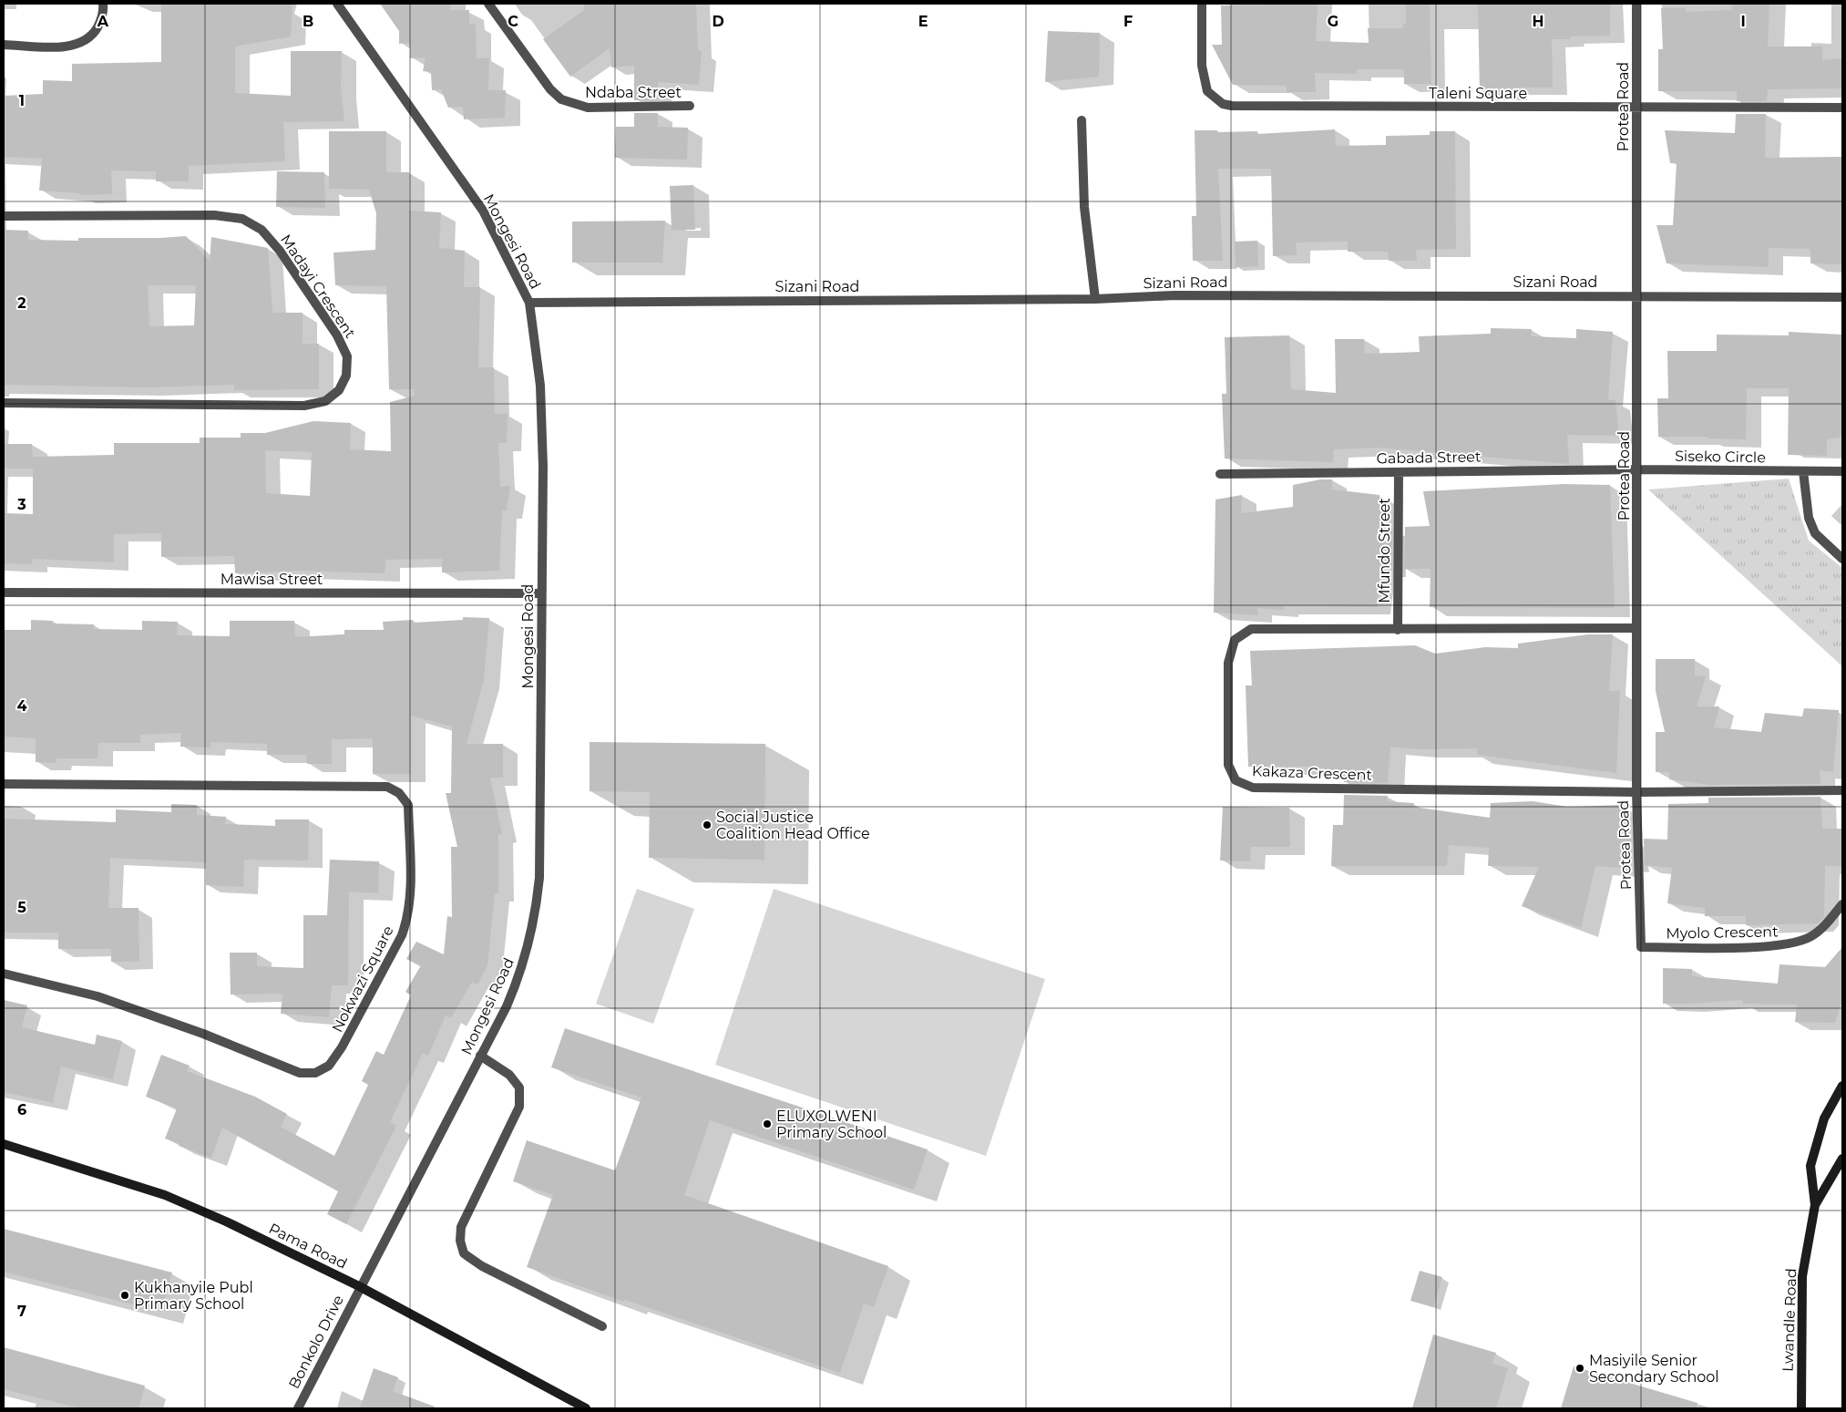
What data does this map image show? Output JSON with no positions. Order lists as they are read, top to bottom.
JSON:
{
  "streets": {
    "street": [
      "Ndaba Street",
      "Taleni Square",
      "Protea Road",
      "Mongesi Road",
      "Sizani Road",
      "Madayi Crescent",
      "Siseko Circle",
      "Gabada Street",
      "Mfundo Street",
      "Mawisa Street",
      "Kakaza Crescent",
      "Myolo Crescent",
      "Nokwazi Square",
      "Pama Road",
      "Lwandle Road",
      "Bonkolo Drive"
    ]
  },
  "crossings": [
    ["Taleni Square", "Protea Road"],
    ["Protea Road", "Sizani Road"],
    ["Protea Road", "Siseko Circle"],
    ["Protea Road", "Gabada Street"],
    ["Protea Road", "Kakaza Crescent"],
    ["Protea Road", "Myolo Crescent"],
    ["Mongesi Road", "Sizani Road"],
    ["Mongesi Road", "Mawisa Street"],
    ["Mongesi Road", "Pama Road"],
    ["Mongesi Road", "Bonkolo Drive"],
    ["Siseko Circle", "Gabada Street"],
    ["Gabada Street", "Mfundo Street"],
    ["Mfundo Street", "Kakaza Crescent"],
    ["Pama Road", "Bonkolo Drive"]
  ],
  "places": [
    "Social Justice Coalition Head Office",
    "ELUXOLWENI Primary School",
    "Kukhanyile Publ Primary School",
    "Masiyile Senior Secondary School"
  ],
  "grid": {
    "columns": [
      "A",
      "B",
      "C",
      "D",
      "E",
      "F",
      "G",
      "H",
      "I"
    ],
    "rows": [
      "1",
      "2",
      "3",
      "4",
      "5",
      "6",
      "7"
    ]
  }
}
